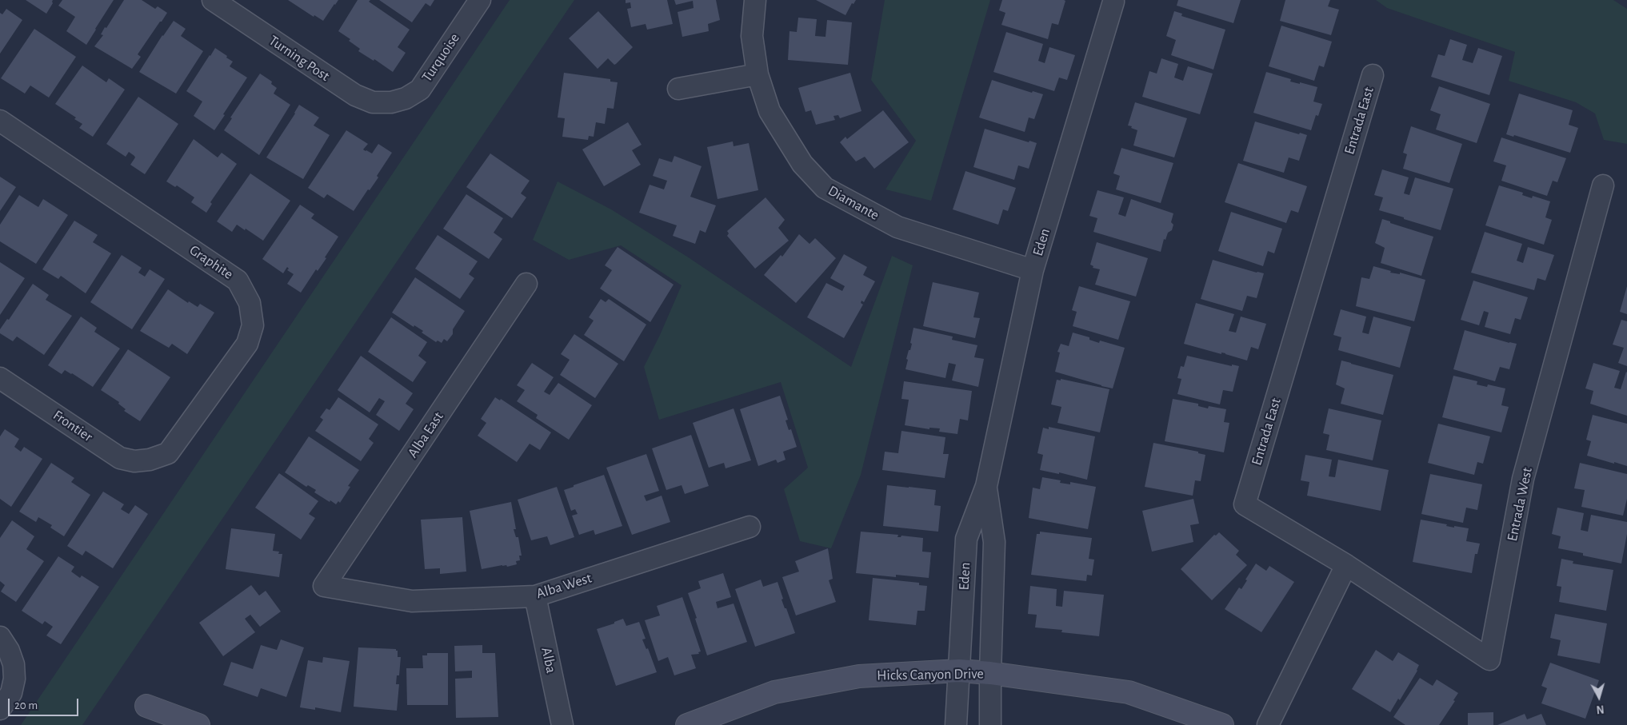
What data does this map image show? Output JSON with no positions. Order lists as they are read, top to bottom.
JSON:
{
  "streets": {
    "street": [
      "Turquoise",
      "Turning Post",
      "Entrada East",
      "Diamante",
      "Eden",
      "Graphite",
      "Frontier",
      "Alba East",
      "Entrada West",
      "Alba West",
      "Alba",
      "Hicks Canyon Drive"
    ]
  },
  "crossings": [
    ["Turquoise", "Turning Post"],
    ["Entrada East", "Entrada West"],
    ["Diamante", "Eden"],
    ["Eden", "Hicks Canyon Drive"],
    ["Graphite", "Frontier"],
    ["Alba East", "Alba West"],
    ["Alba West", "Alba"]
  ],
  "scale_bar": "20 m",
  "north": "bottom"
}
